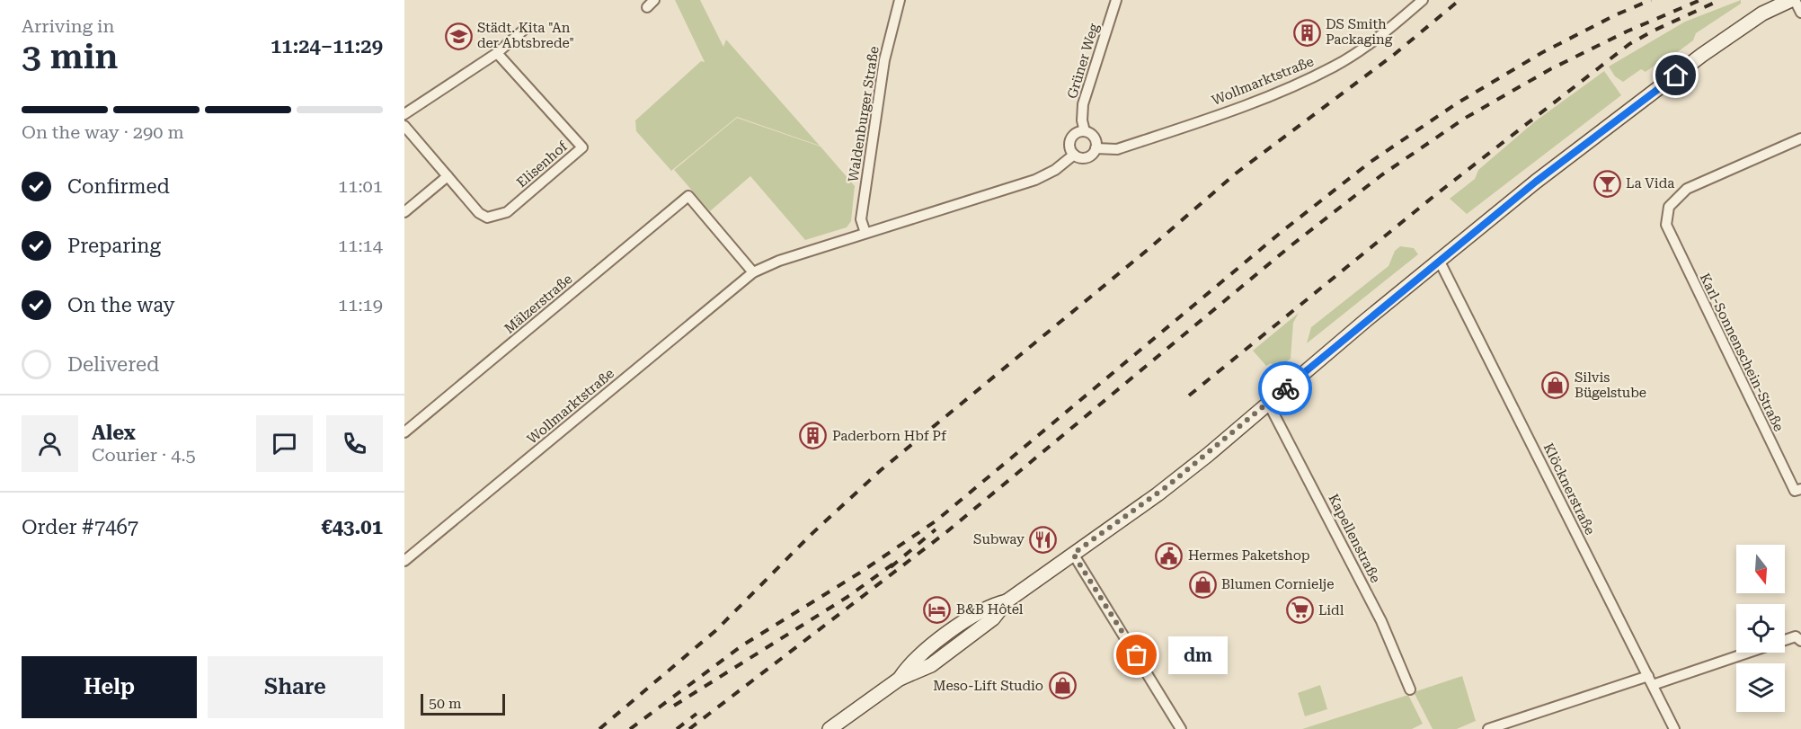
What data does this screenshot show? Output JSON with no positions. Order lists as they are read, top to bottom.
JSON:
{
  "streets": {
    "street": [
      "Grüner Weg",
      "Wollmarktstraße",
      "Waldenburger Straße",
      "Elisenhof",
      "Mälzerstraße",
      "Karl-Sonnenschein-Straße",
      "Klöcknerstraße",
      "Kapellenstraße"
    ]
  },
  "crossings": [
    ["Grüner Weg", "Wollmarktstraße"],
    ["Wollmarktstraße", "Waldenburger Straße"],
    ["Wollmarktstraße", "Mälzerstraße"]
  ],
  "places": {
    "building": ["DS Smith Packaging", "Paderborn Hbf Pf"],
    "school or university": ["Städt. Kita \"An der Abtsbrede\""],
    "bar": ["La Vida"],
    "shop": ["Silvis Bügelstube", "Blumen Cornielje", "Meso-Lift Studio"],
    "restaurant": ["Subway"],
    "public building": ["Hermes Paketshop"],
    "hotel": ["B&B Hôtel"],
    "supermarket": ["Lidl"],
    "other": ["dm"]
  },
  "scale_bar": "50 m",
  "north": "bottom",
  "page": {
    "heading": ["3 min", "Arriving in", "11:24–11:29"],
    "panel": [
      "Alex",
      "Courier · 4.5",
      "Order #7467",
      "€43.01"
    ],
    "bar": "On the way · 290 m",
    "list": [
      ["Confirmed", "11:01"],
      ["Preparing", "11:14"],
      ["On the way", "11:19"],
      "Delivered"
    ],
    "bubble": "dm",
    "buttons": ["Help", "Share"],
    "scale": "50 m"
  }
}
